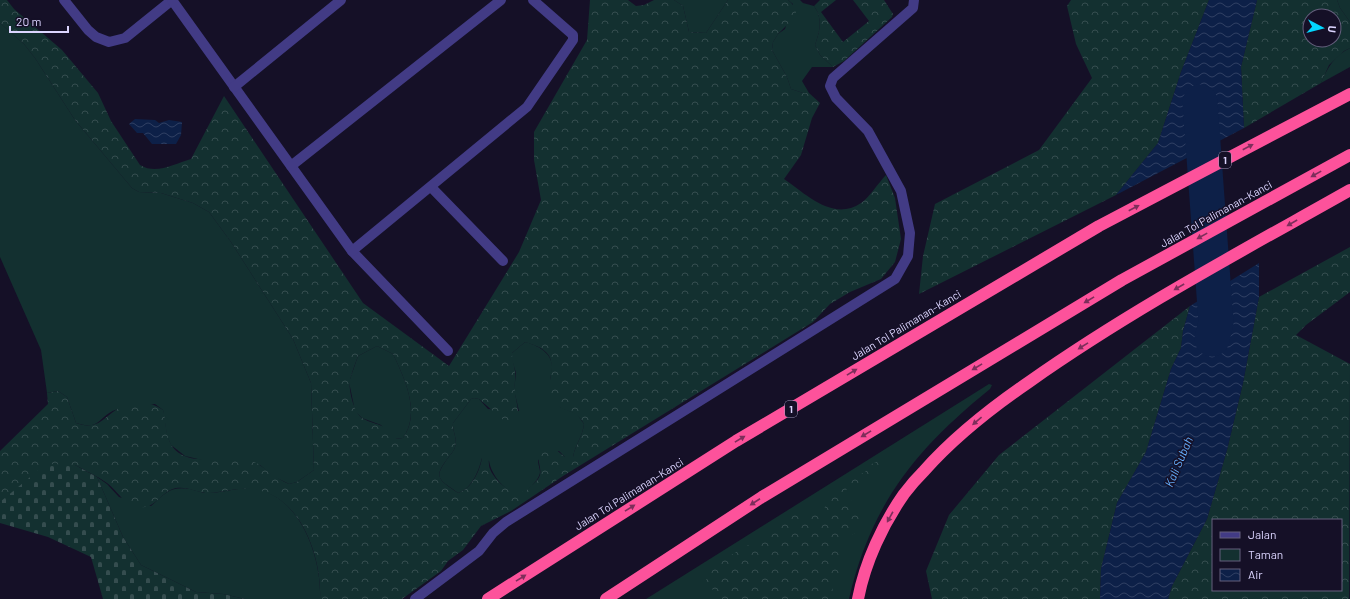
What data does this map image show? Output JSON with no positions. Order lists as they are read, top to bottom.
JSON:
{
  "streets": {
    "highway": ["1", "Jalan Tol Palimanan–Kanci"]
  },
  "water": ["Kali Subah"],
  "legend": ["Jalan", "Taman", "Air"],
  "scale_bar": "20 m",
  "north": "right"
}
